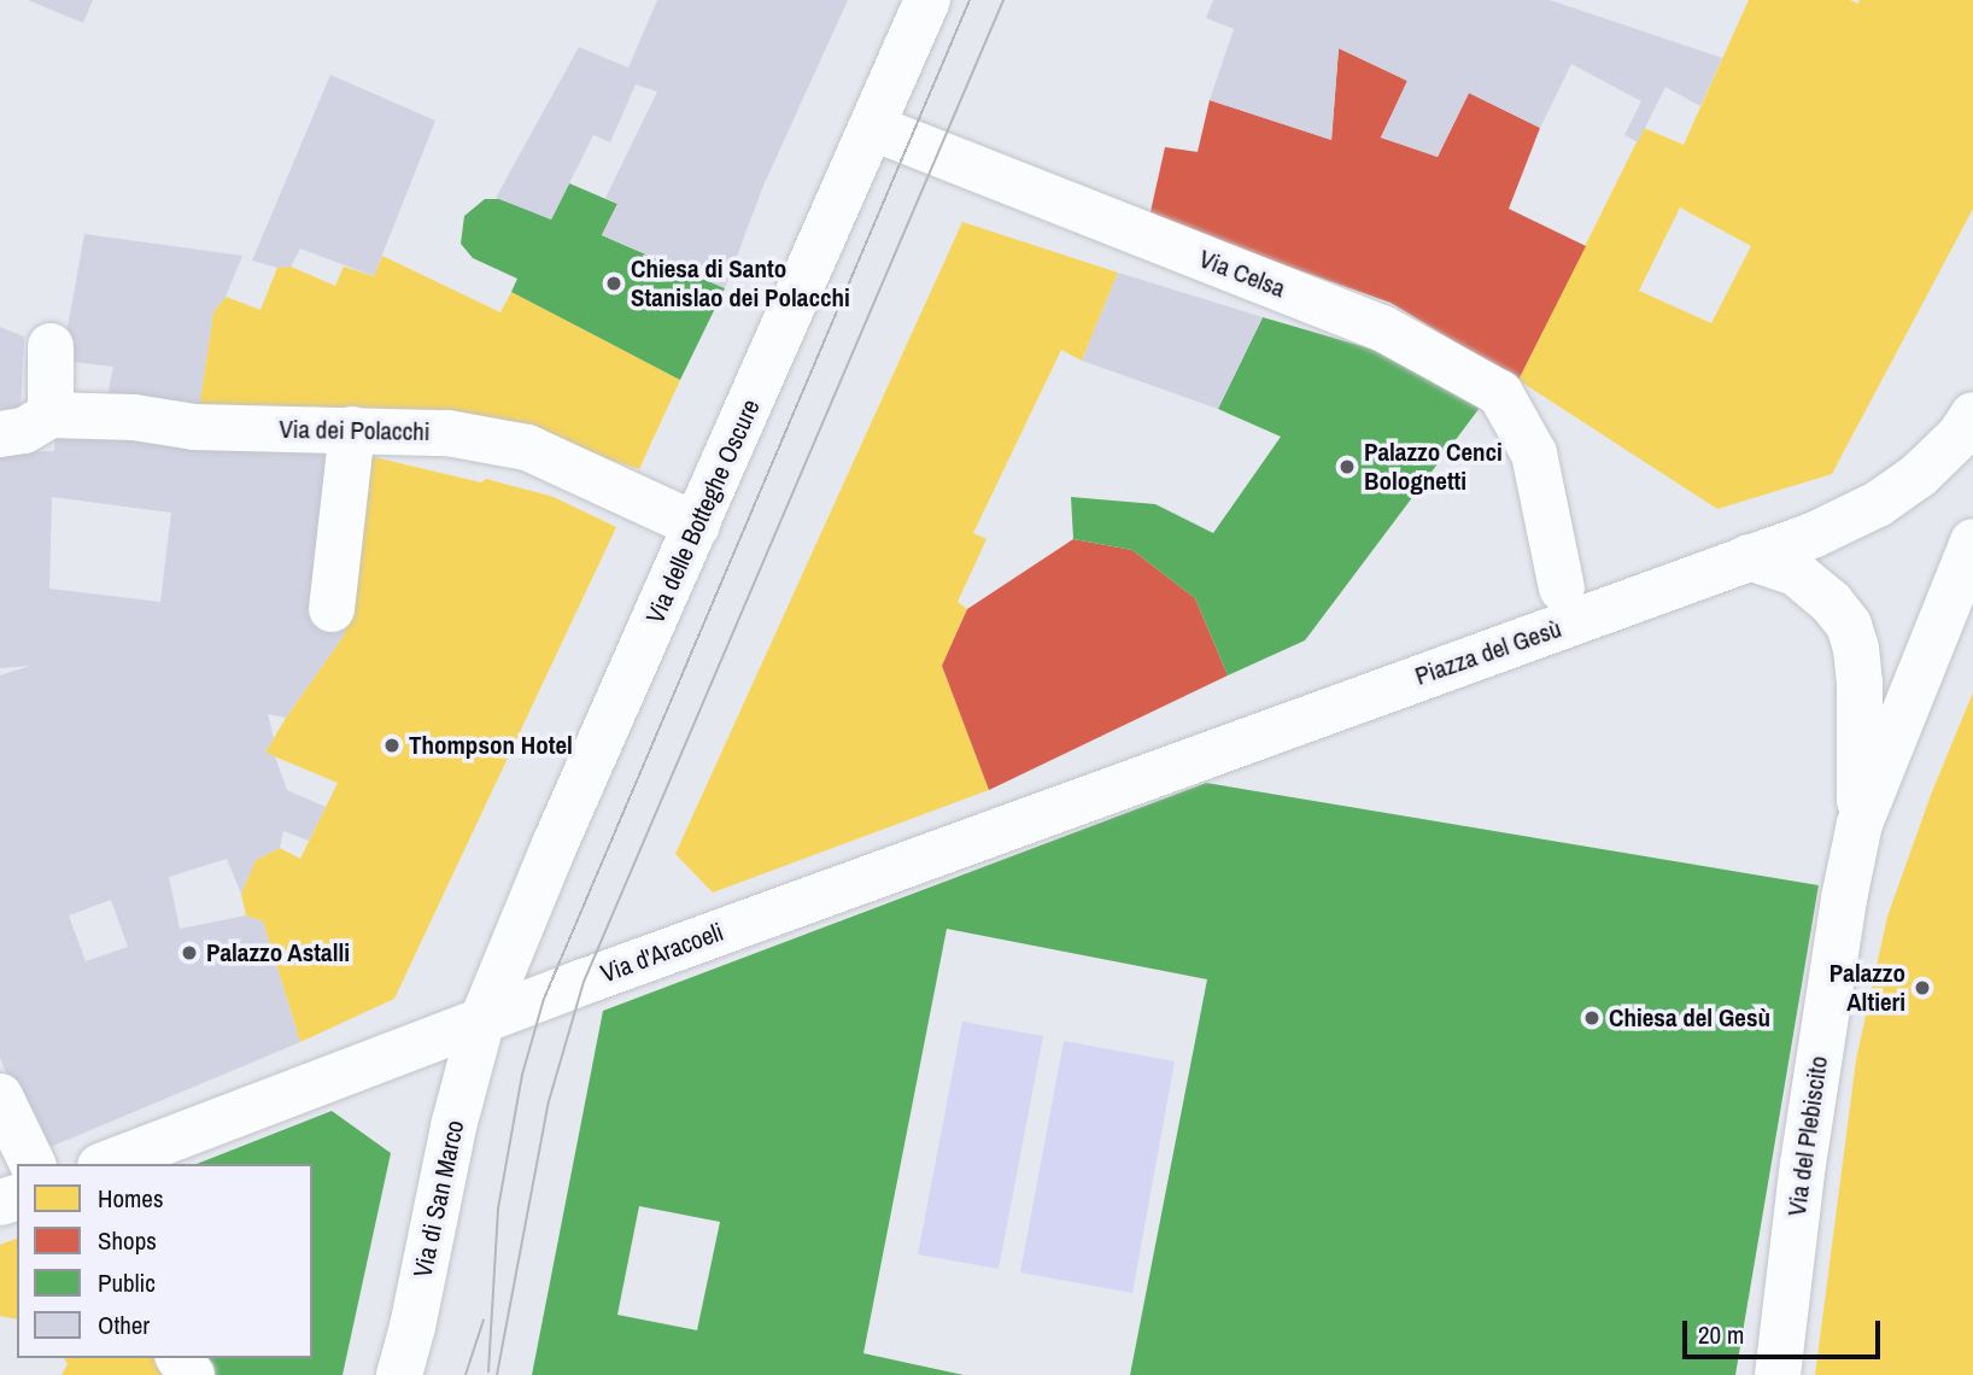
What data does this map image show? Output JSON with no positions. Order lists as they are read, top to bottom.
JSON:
{
  "streets": {
    "street": [
      "Via Celsa",
      "Via dei Polacchi",
      "Via delle Botteghe Oscure",
      "Piazza del Gesù",
      "Via d'Aracoeli",
      "Via del Plebiscito",
      "Via di San Marco"
    ]
  },
  "crossings": [
    ["Via Celsa", "Via delle Botteghe Oscure"],
    ["Via dei Polacchi", "Via delle Botteghe Oscure"],
    ["Via delle Botteghe Oscure", "Via d'Aracoeli"],
    ["Via delle Botteghe Oscure", "Via di San Marco"],
    ["Piazza del Gesù", "Via d'Aracoeli"],
    ["Via d'Aracoeli", "Via di San Marco"]
  ],
  "places": [
    "Chiesa di Santo Stanislao dei Polacchi",
    "Palazzo Cenci Bolognetti",
    "Thompson Hotel",
    "Palazzo Astalli",
    "Palazzo Altieri",
    "Chiesa del Gesù"
  ],
  "legend": [
    "Homes",
    "Shops",
    "Public",
    "Other"
  ],
  "scale_bar": "20 m"
}
